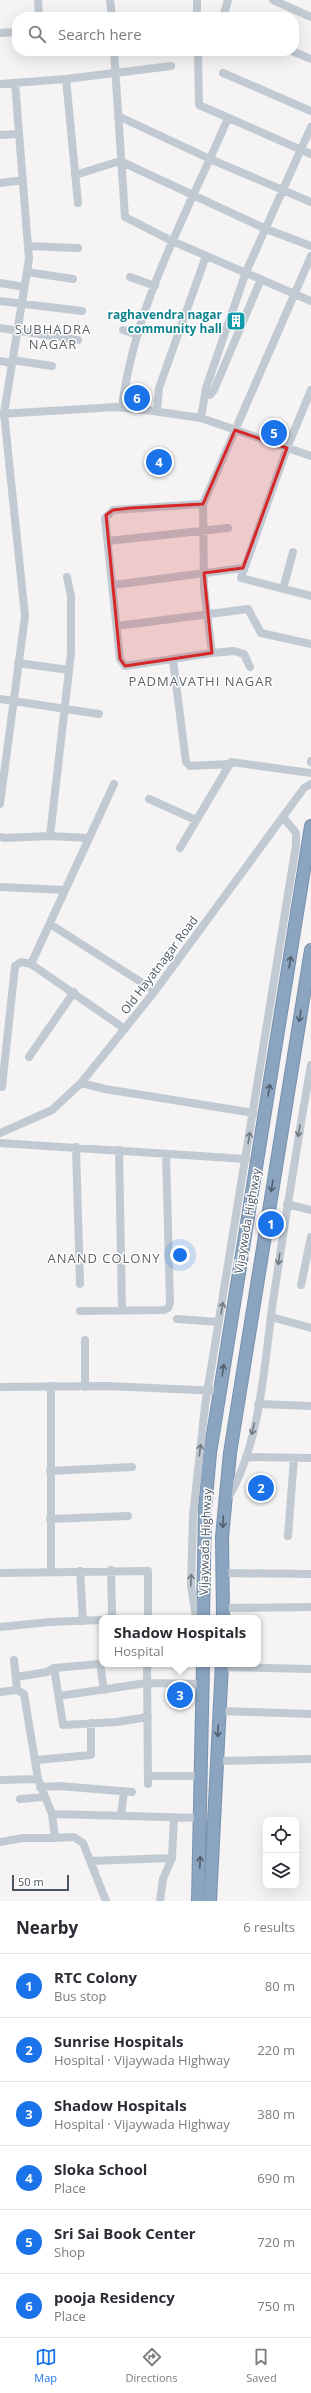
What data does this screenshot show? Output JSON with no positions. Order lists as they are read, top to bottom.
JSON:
{
  "streets": {
    "highway": ["Vijaywada Highway"],
    "street": ["Old Hayatnagar Road"]
  },
  "districts": ["SUBHADRA NAGAR", "PADMAVATHI NAGAR", "ANAND COLONY"],
  "places": {
    "building": ["raghavendra nagar community hall"]
  },
  "scale_bar": "50 m",
  "page": {
    "search": "Search here",
    "pins": [
      "6",
      "5",
      "4",
      "1",
      "2",
      "3"
    ],
    "popup": ["Shadow Hospitals", "Hospital"],
    "scale": "50 m",
    "heading": ["Nearby", "6 results"],
    "list": [
      {
        "mark": "1",
        "name": "RTC Colony",
        "note": "Bus stop",
        "value": "80 m"
      },
      {
        "mark": "2",
        "name": "Sunrise Hospitals",
        "note": "Hospital · Vijaywada Highway",
        "value": "220 m"
      },
      {
        "mark": "3",
        "name": "Shadow Hospitals",
        "note": "Hospital · Vijaywada Highway",
        "value": "380 m"
      },
      {
        "mark": "4",
        "name": "Sloka School",
        "note": "Place",
        "value": "690 m"
      },
      {
        "mark": "5",
        "name": "Sri Sai Book Center",
        "note": "Shop",
        "value": "720 m"
      },
      {
        "mark": "6",
        "name": "pooja Residency",
        "note": "Place",
        "value": "750 m"
      }
    ],
    "nav": ["Map", "Directions", "Saved"]
  }
}
